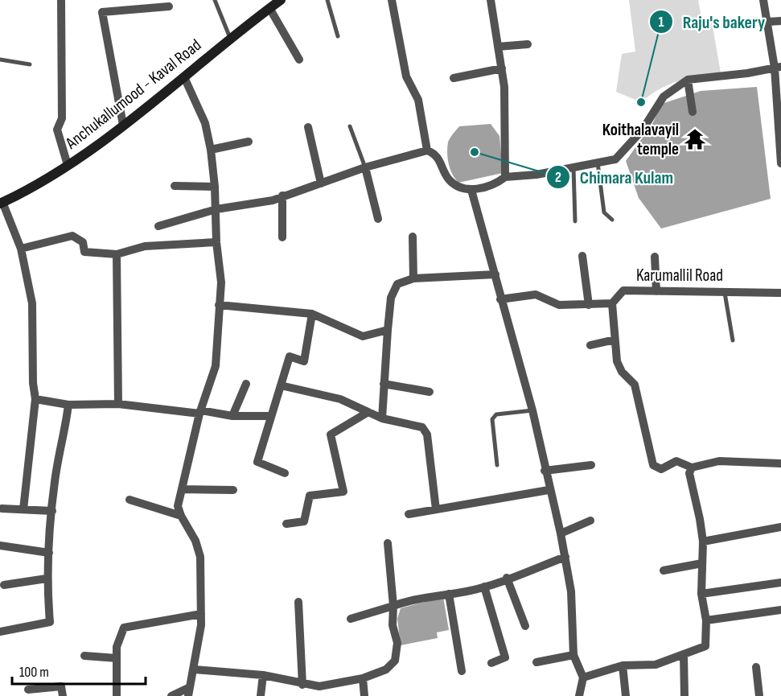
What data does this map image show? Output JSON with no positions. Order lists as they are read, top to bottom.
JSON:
{
  "streets": {
    "street": ["Anchukallumood - Kaval Road", "Karumallil Road"]
  },
  "places": {
    "other": ["Raju's bakery", "Chimara Kulam"],
    "temple": ["Koithalavayil temple"]
  },
  "scale_bar": "100 m"
}
